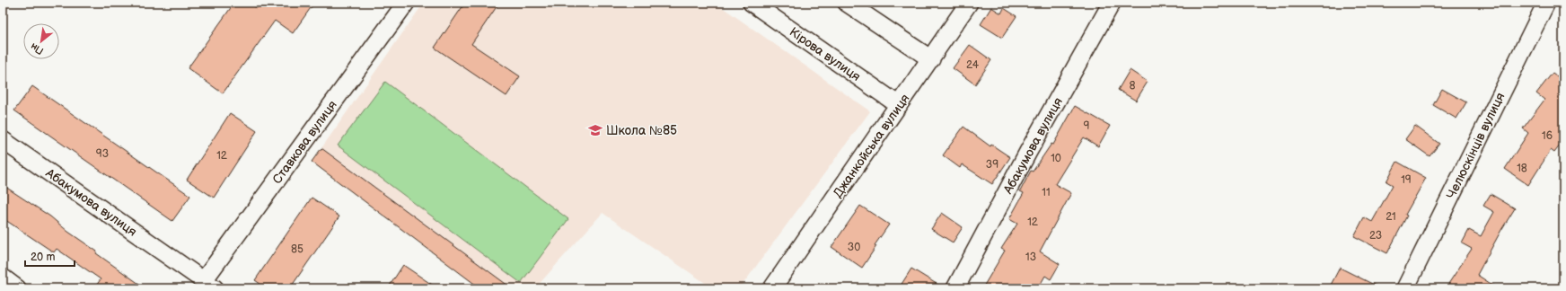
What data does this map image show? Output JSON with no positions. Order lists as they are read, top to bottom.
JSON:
{
  "streets": {
    "street": [
      "Кірова вулиця",
      "Ставкова вулиця",
      "Джанкойська вулиця",
      "Абакумова вулиця",
      "Челюскінців вулиця"
    ]
  },
  "crossings": [
    ["Кірова вулиця", "Джанкойська вулиця"],
    ["Ставкова вулиця", "Абакумова вулиця"]
  ],
  "places": {
    "school or university": ["Школа №85"]
  },
  "house_numbers": [
    "24",
    "8",
    "9",
    "16",
    "93",
    "12",
    "10",
    "39",
    "18",
    "19",
    "11",
    "21",
    "12",
    "23",
    "30",
    "85",
    "13"
  ],
  "scale_bar": "20 m",
  "north": "bottom left"
}
